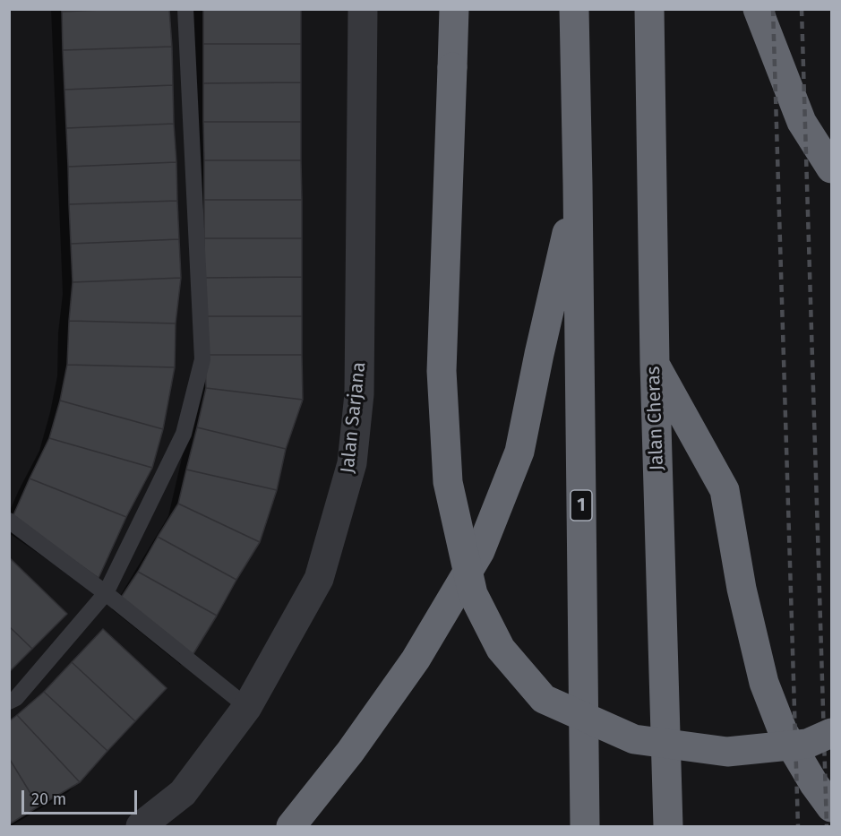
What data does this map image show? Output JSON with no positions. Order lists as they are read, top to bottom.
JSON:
{
  "streets": {
    "highway": ["Jalan Cheras", "1"],
    "street": ["Jalan Sarjana"]
  },
  "scale_bar": "20 m"
}
